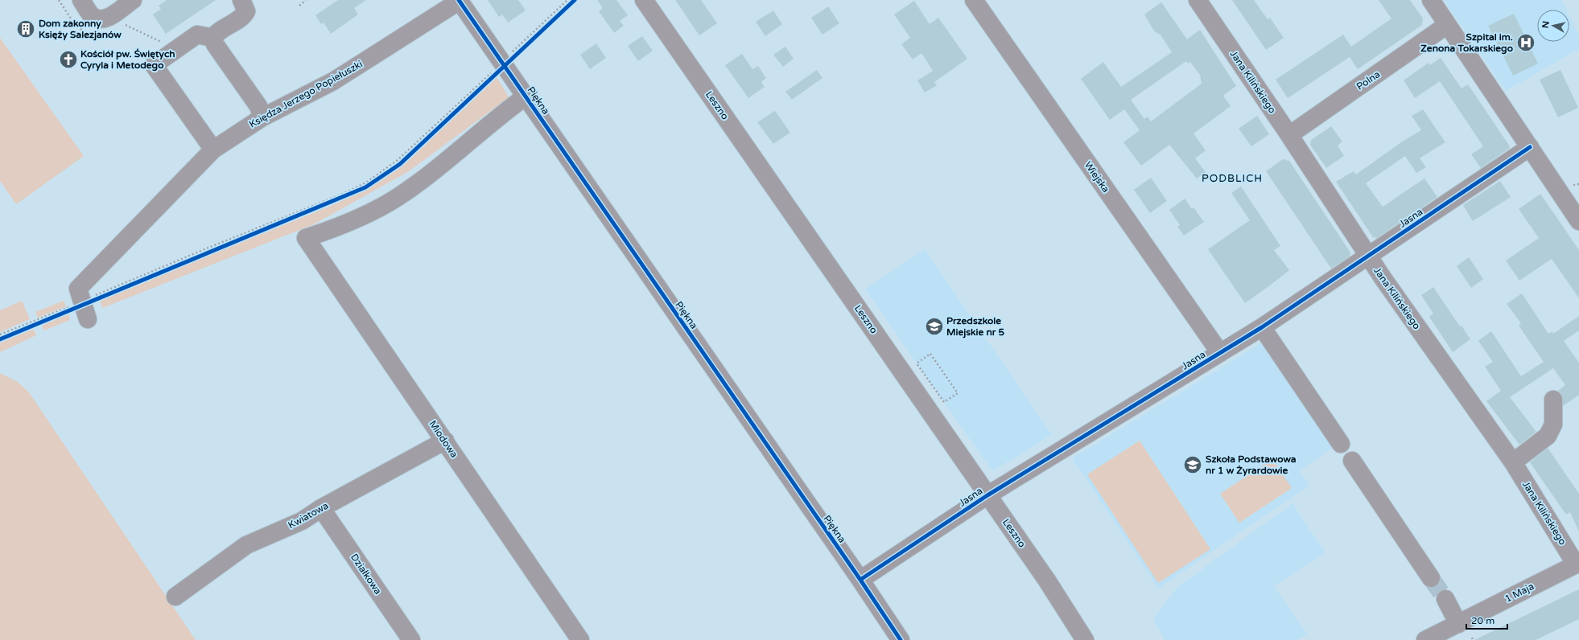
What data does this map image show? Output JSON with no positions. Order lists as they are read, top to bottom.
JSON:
{
  "streets": {
    "street": [
      "Polna",
      "Jana Kilińskiego",
      "Księdza Jerzego Popiełuszki",
      "Piękna",
      "Leszno",
      "Wiejska",
      "Jasna",
      "Miodowa",
      "Kwiatowa",
      "Działkowa",
      "1 Maja"
    ]
  },
  "crossings": [
    ["Polna", "Jana Kilińskiego"],
    ["Jana Kilińskiego", "Jasna"],
    ["Jana Kilińskiego", "1 Maja"],
    ["Księdza Jerzego Popiełuszki", "Piękna"],
    ["Piękna", "Jasna"],
    ["Piękna", "Miodowa"],
    ["Leszno", "Jasna"],
    ["Wiejska", "Jasna"],
    ["Miodowa", "Kwiatowa"],
    ["Kwiatowa", "Działkowa"]
  ],
  "districts": ["PODBLICH"],
  "places": {
    "building": ["Dom zakonny Księży Salezjanów"],
    "hospital": ["Szpital im. Zenona Tokarskiego"],
    "church": ["Kościół pw. Świętych Cyryla i Metodego"],
    "school or university": ["Przedszkole Miejskie nr 5", "Szkoła Podstawowa nr 1 w Żyrardowie"]
  },
  "scale_bar": "20 m",
  "north": "left"
}
